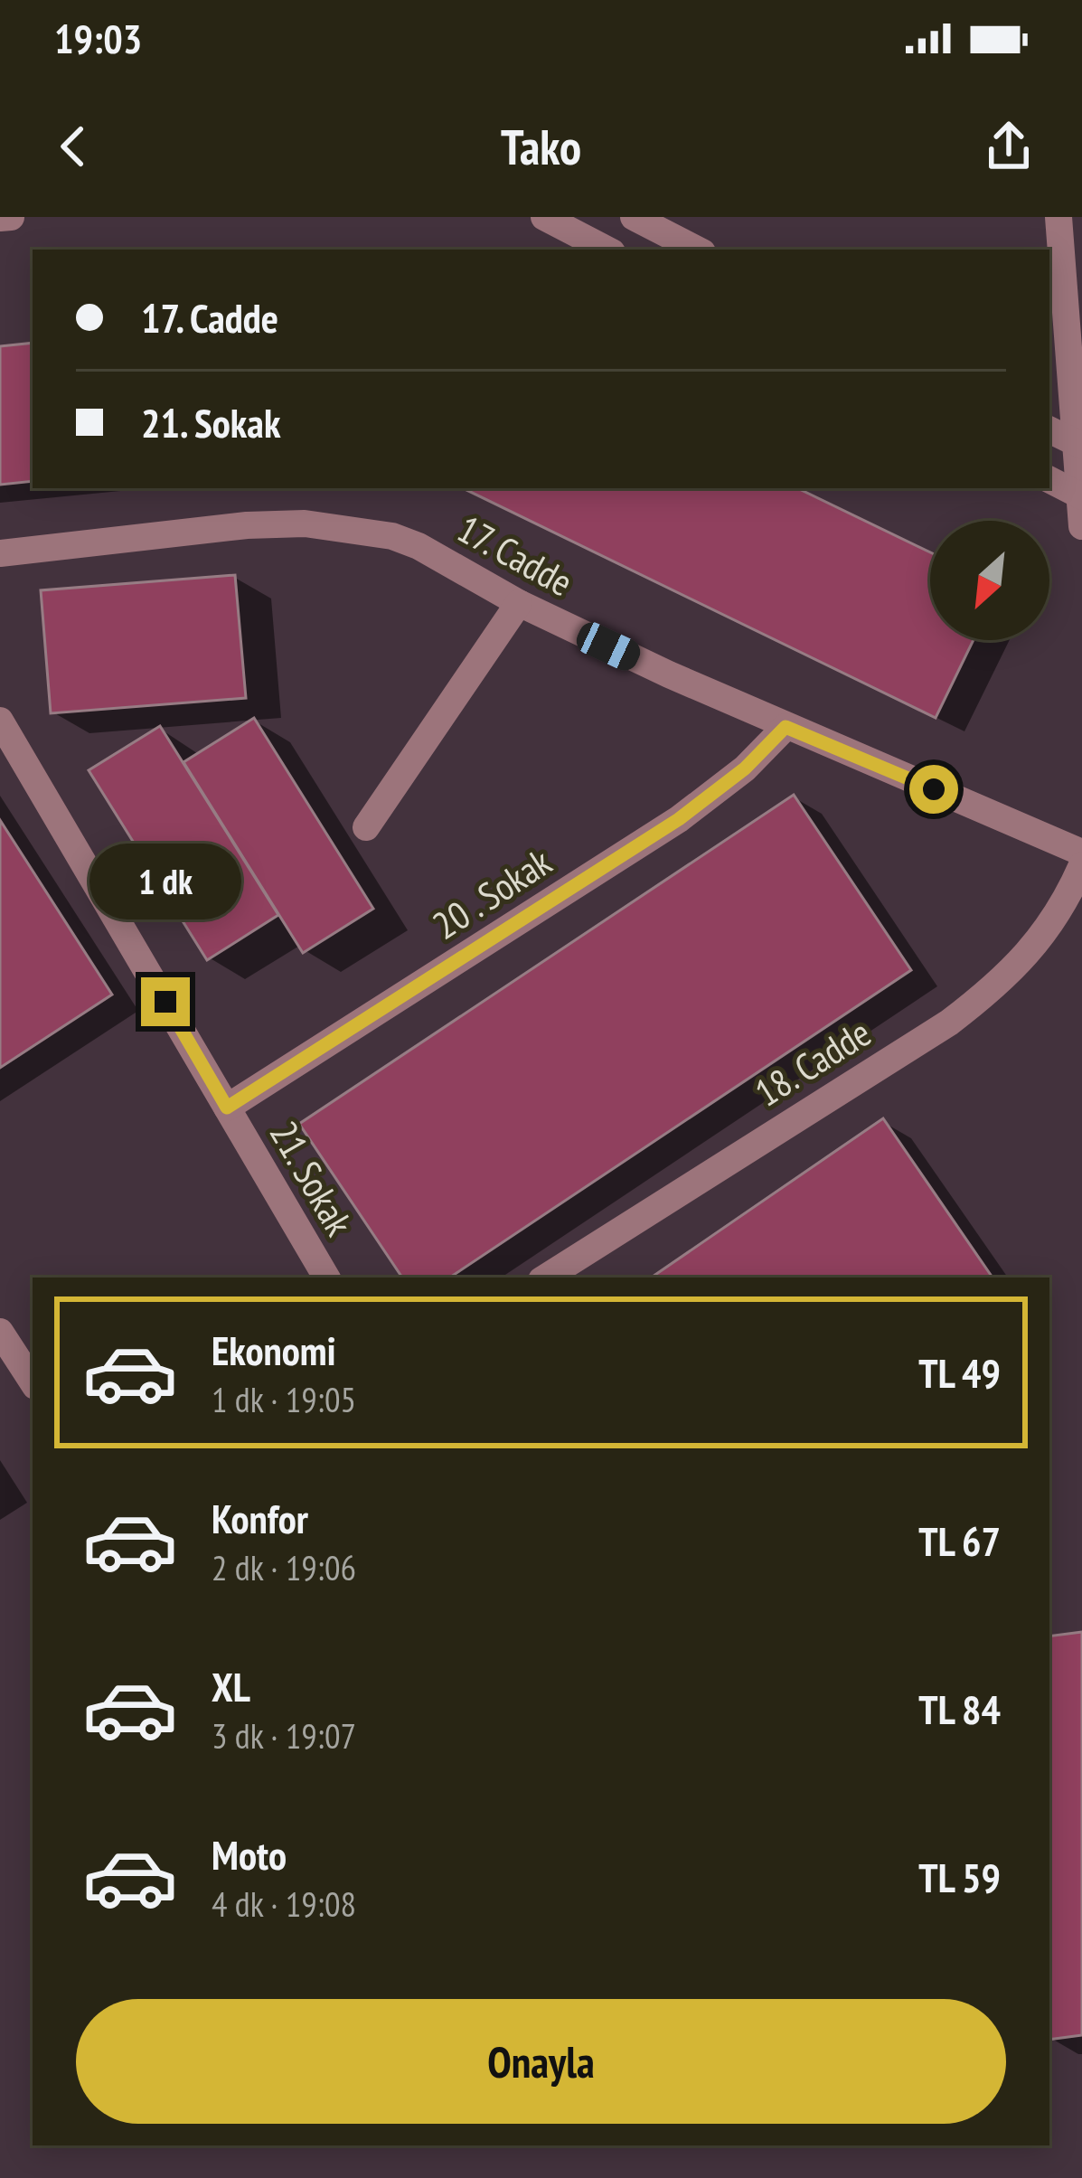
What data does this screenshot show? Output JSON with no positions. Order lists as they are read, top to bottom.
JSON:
{
  "streets": {
    "street": [
      "17. Cadde",
      "20 . Sokak",
      "18. Cadde",
      "21. Sokak"
    ]
  },
  "crossings": [
    ["17. Cadde", "20 . Sokak"],
    ["20 . Sokak", "21. Sokak"]
  ],
  "north": "bottom left",
  "page": {
    "status": "19:03",
    "header": "Tako",
    "banner": ["17. Cadde", "21. Sokak"],
    "bubble": "1 dk",
    "list": [
      {
        "name": "Ekonomi",
        "note": "1 dk · 19:05",
        "value": "TL 49"
      },
      {
        "name": "Konfor",
        "note": "2 dk · 19:06",
        "value": "TL 67"
      },
      {
        "name": "XL",
        "note": "3 dk · 19:07",
        "value": "TL 84"
      },
      {
        "name": "Moto",
        "note": "4 dk · 19:08",
        "value": "TL 59"
      }
    ],
    "buttons": "Onayla"
  }
}
